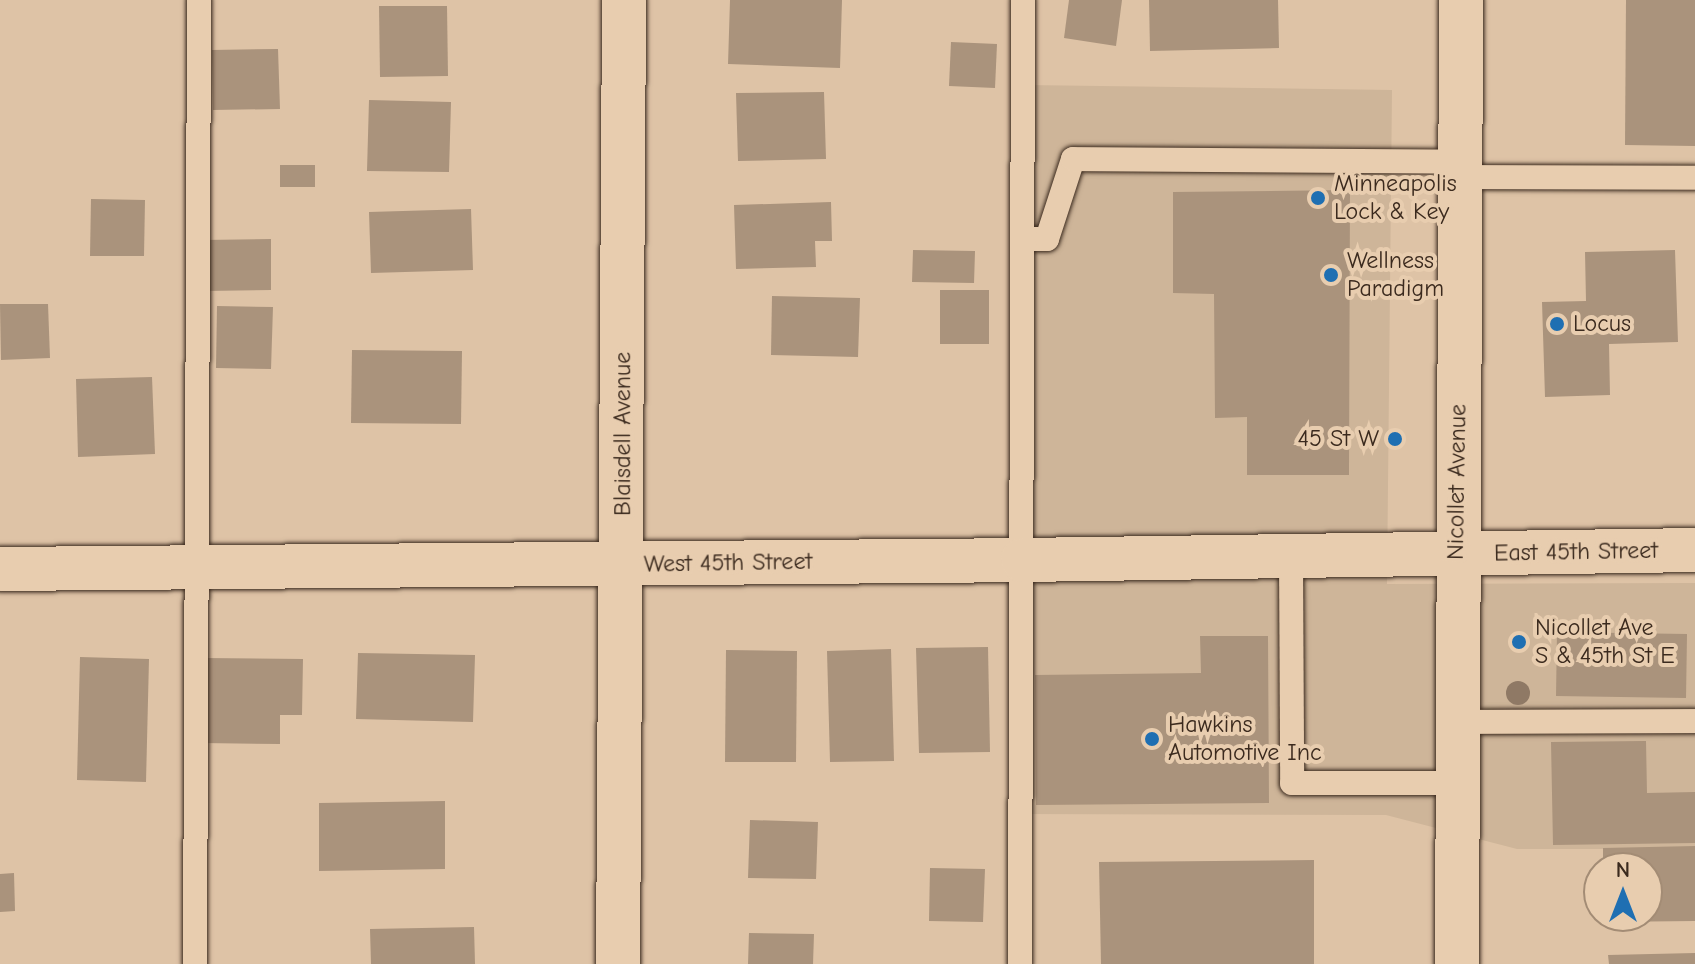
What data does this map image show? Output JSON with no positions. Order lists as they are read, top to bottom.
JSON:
{
  "streets": {
    "street": [
      "Blaisdell Avenue",
      "Nicollet Avenue",
      "East 45th Street",
      "West 45th Street"
    ]
  },
  "crossings": [
    ["Blaisdell Avenue", "West 45th Street"],
    ["Nicollet Avenue", "East 45th Street"],
    ["Nicollet Avenue", "West 45th Street"],
    ["East 45th Street", "West 45th Street"]
  ],
  "places": [
    "Minneapolis Lock & Key",
    "Wellness Paradigm",
    "Locus",
    "45 St W",
    "Nicollet Ave S & 45th St E",
    "Hawkins Automotive Inc"
  ],
  "north": "top"
}
